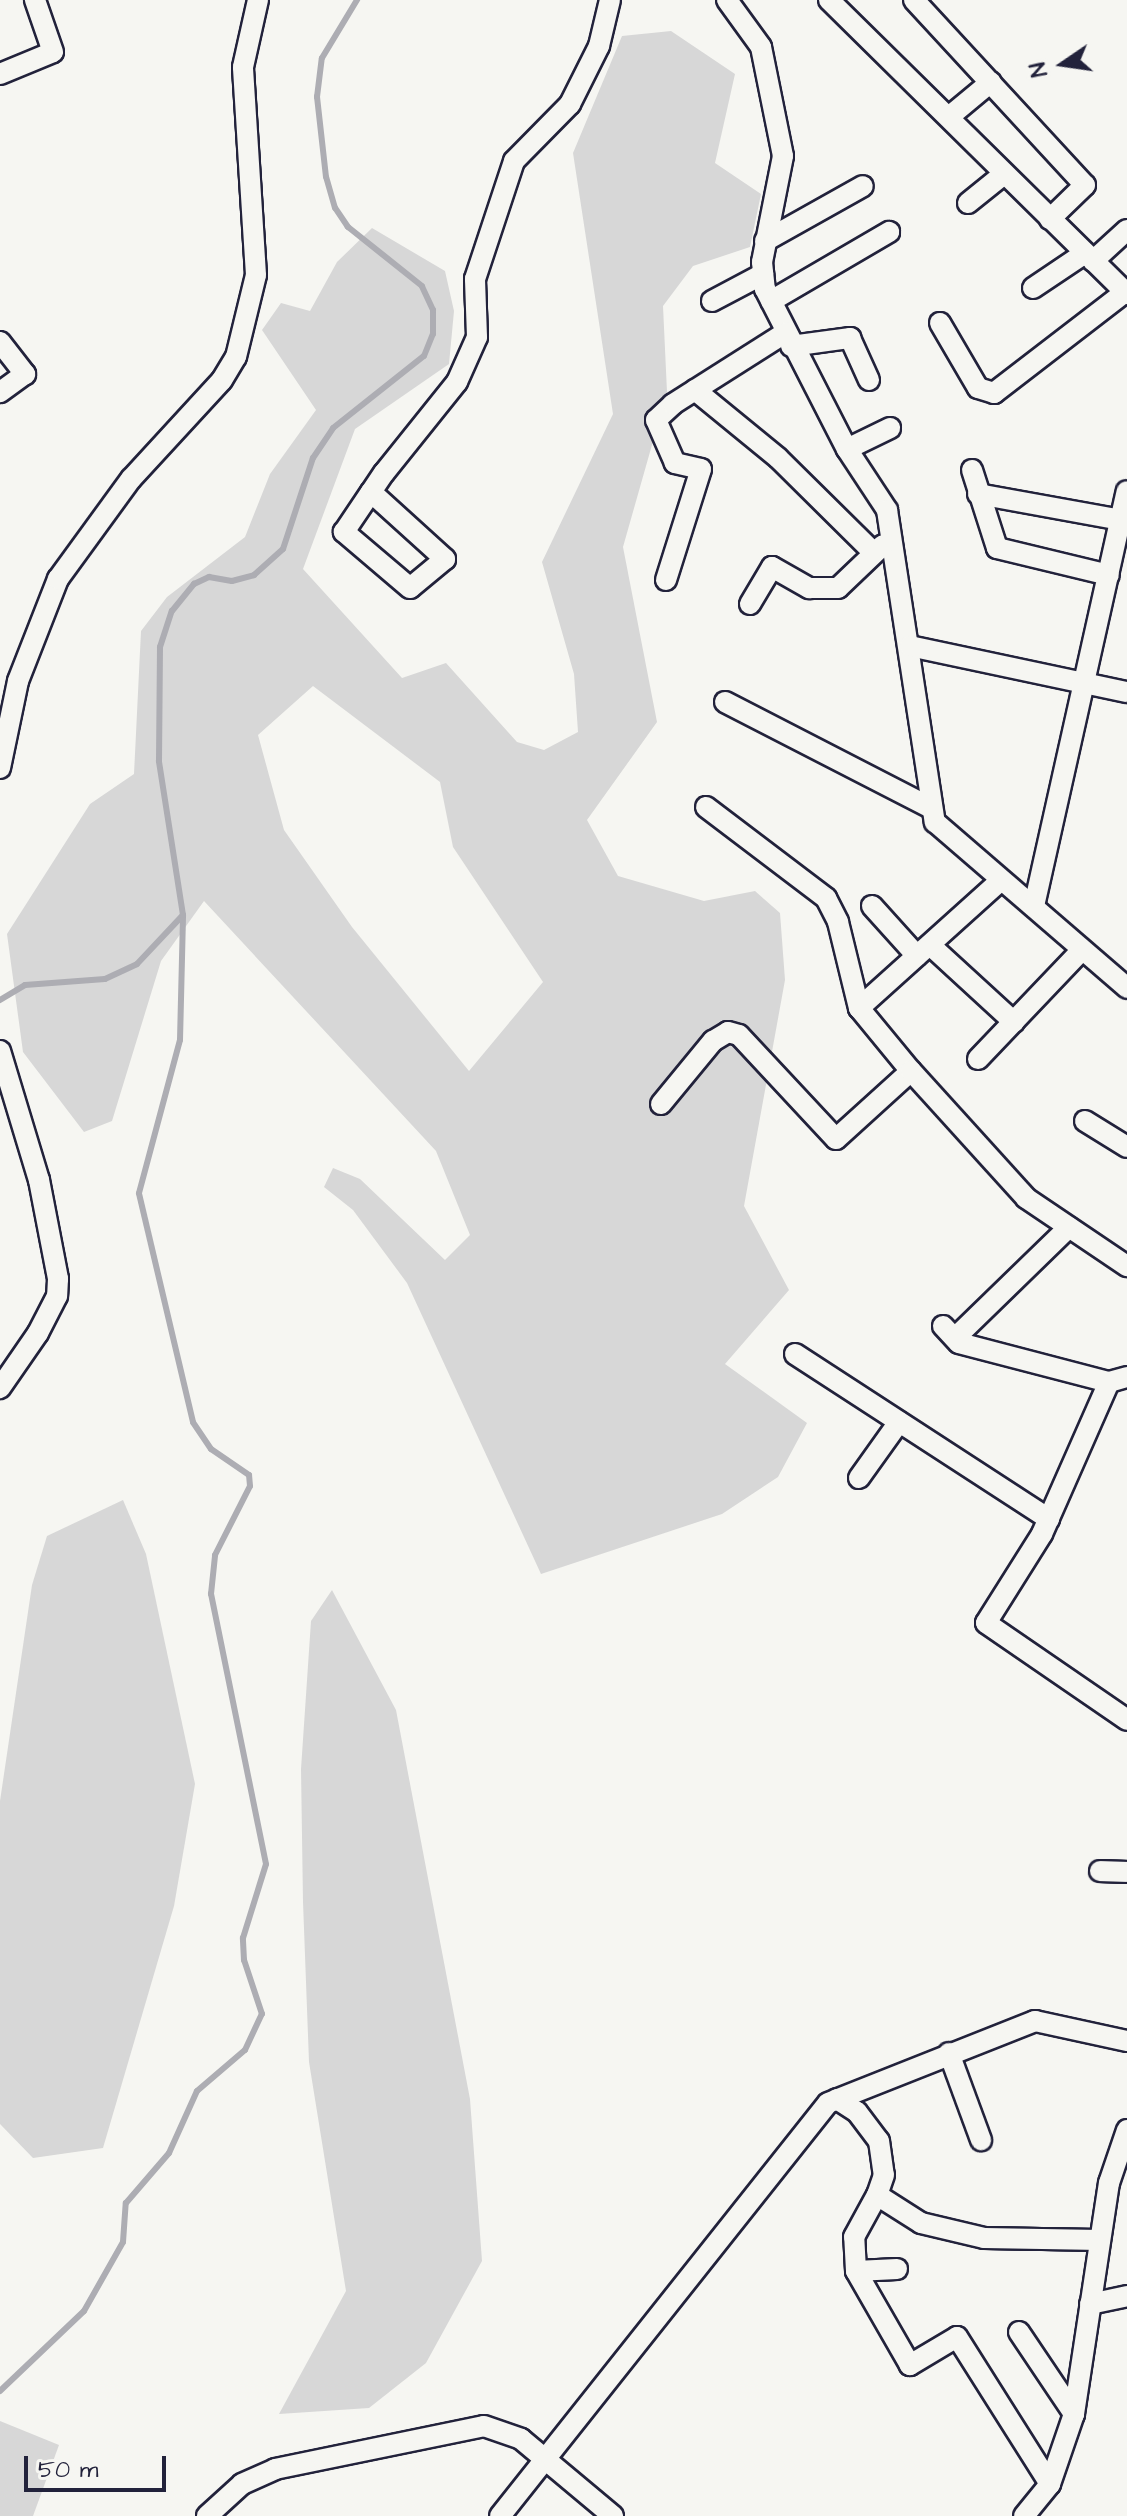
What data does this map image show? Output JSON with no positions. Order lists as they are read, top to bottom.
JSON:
{
  "scale_bar": "50 m",
  "north": "left"
}
